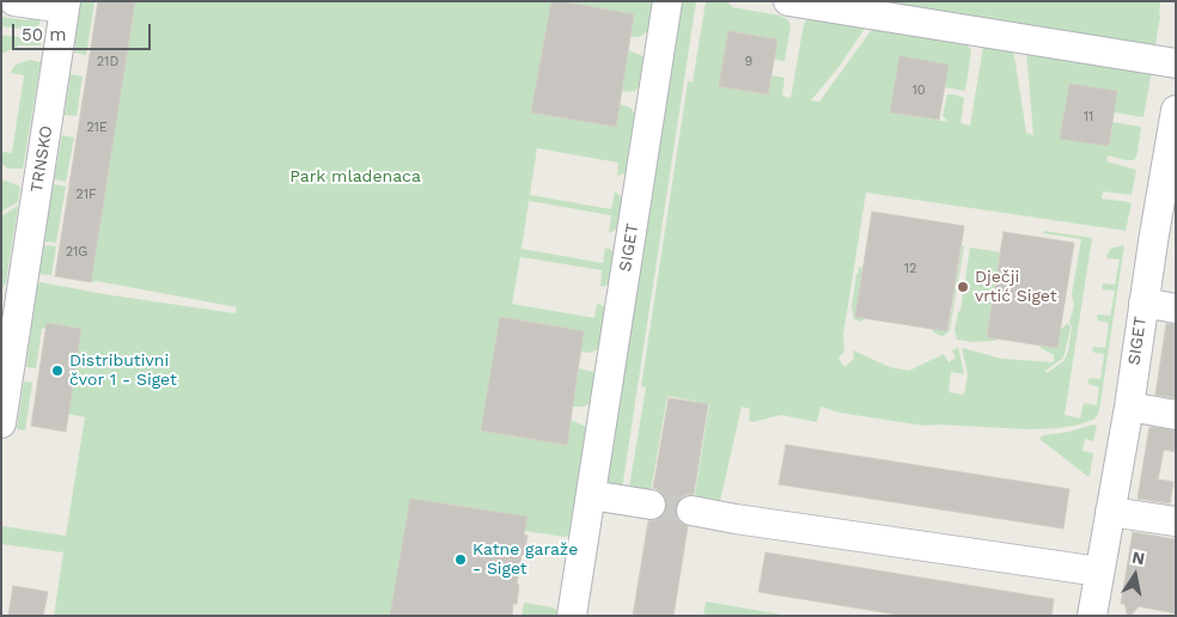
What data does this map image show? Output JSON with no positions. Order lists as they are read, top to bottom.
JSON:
{
  "streets": {
    "street": ["TRNSKO", "SIGET"]
  },
  "parks": ["Park mladenaca"],
  "places": ["Dječji vrtić Siget", "Distributivni čvor 1 - Siget", "Katne garaže - Siget"],
  "house_numbers": [
    "21D",
    "9",
    "10",
    "11",
    "21E",
    "21F",
    "21G",
    "12"
  ],
  "scale_bar": "50 m",
  "north": "top"
}
